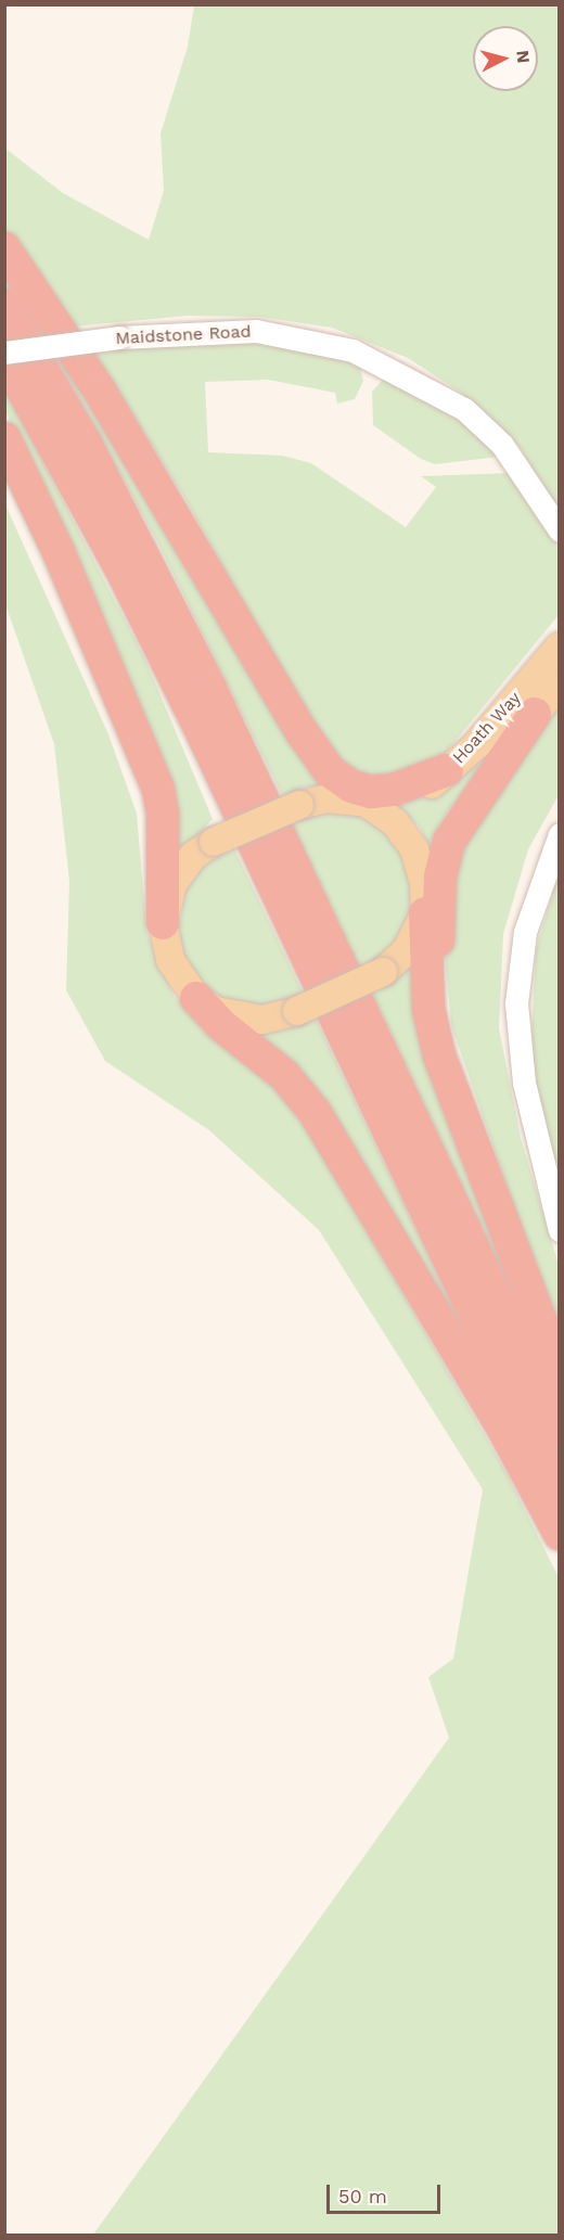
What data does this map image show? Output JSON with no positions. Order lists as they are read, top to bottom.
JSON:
{
  "streets": {
    "main road": ["Hoath Way"],
    "street": ["Maidstone Road"]
  },
  "scale_bar": "50 m",
  "north": "right"
}
